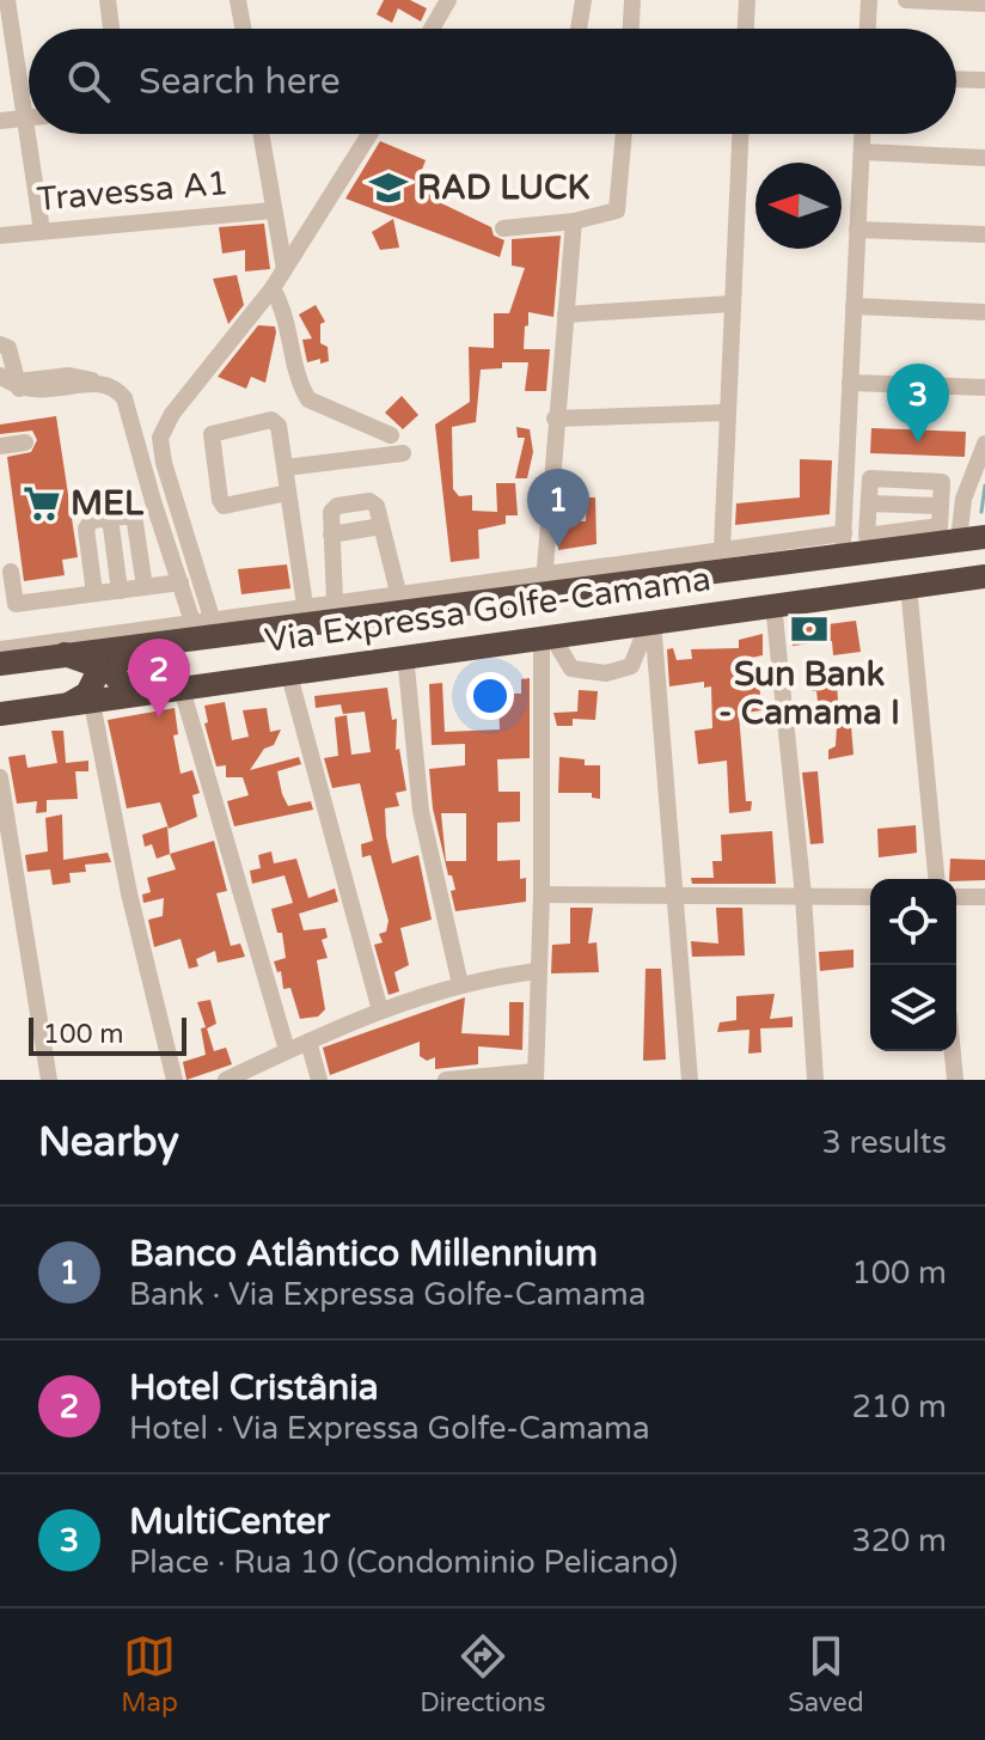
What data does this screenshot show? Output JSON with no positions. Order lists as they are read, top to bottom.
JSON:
{
  "streets": {
    "highway": ["Via Expressa Golfe-Camama"],
    "street": ["Travessa A1"]
  },
  "places": {
    "school or university": ["RAD LUCK"],
    "supermarket": ["MEL"],
    "bank": ["Sun Bank - Camama I"]
  },
  "scale_bar": "100 m",
  "north": "left",
  "page": {
    "search": "Search here",
    "pins": ["3", "1", "2"],
    "scale": "100 m",
    "heading": ["Nearby", "3 results"],
    "list": [
      {
        "mark": "1",
        "name": "Banco Atlântico Millennium",
        "note": "Bank · Via Expressa Golfe-Camama",
        "value": "100 m"
      },
      {
        "mark": "2",
        "name": "Hotel Cristânia",
        "note": "Hotel · Via Expressa Golfe-Camama",
        "value": "210 m"
      },
      {
        "mark": "3",
        "name": "MultiCenter",
        "note": "Place · Rua 10 (Condominio Pelicano)",
        "value": "320 m"
      }
    ],
    "nav": ["Map", "Directions", "Saved"]
  }
}
